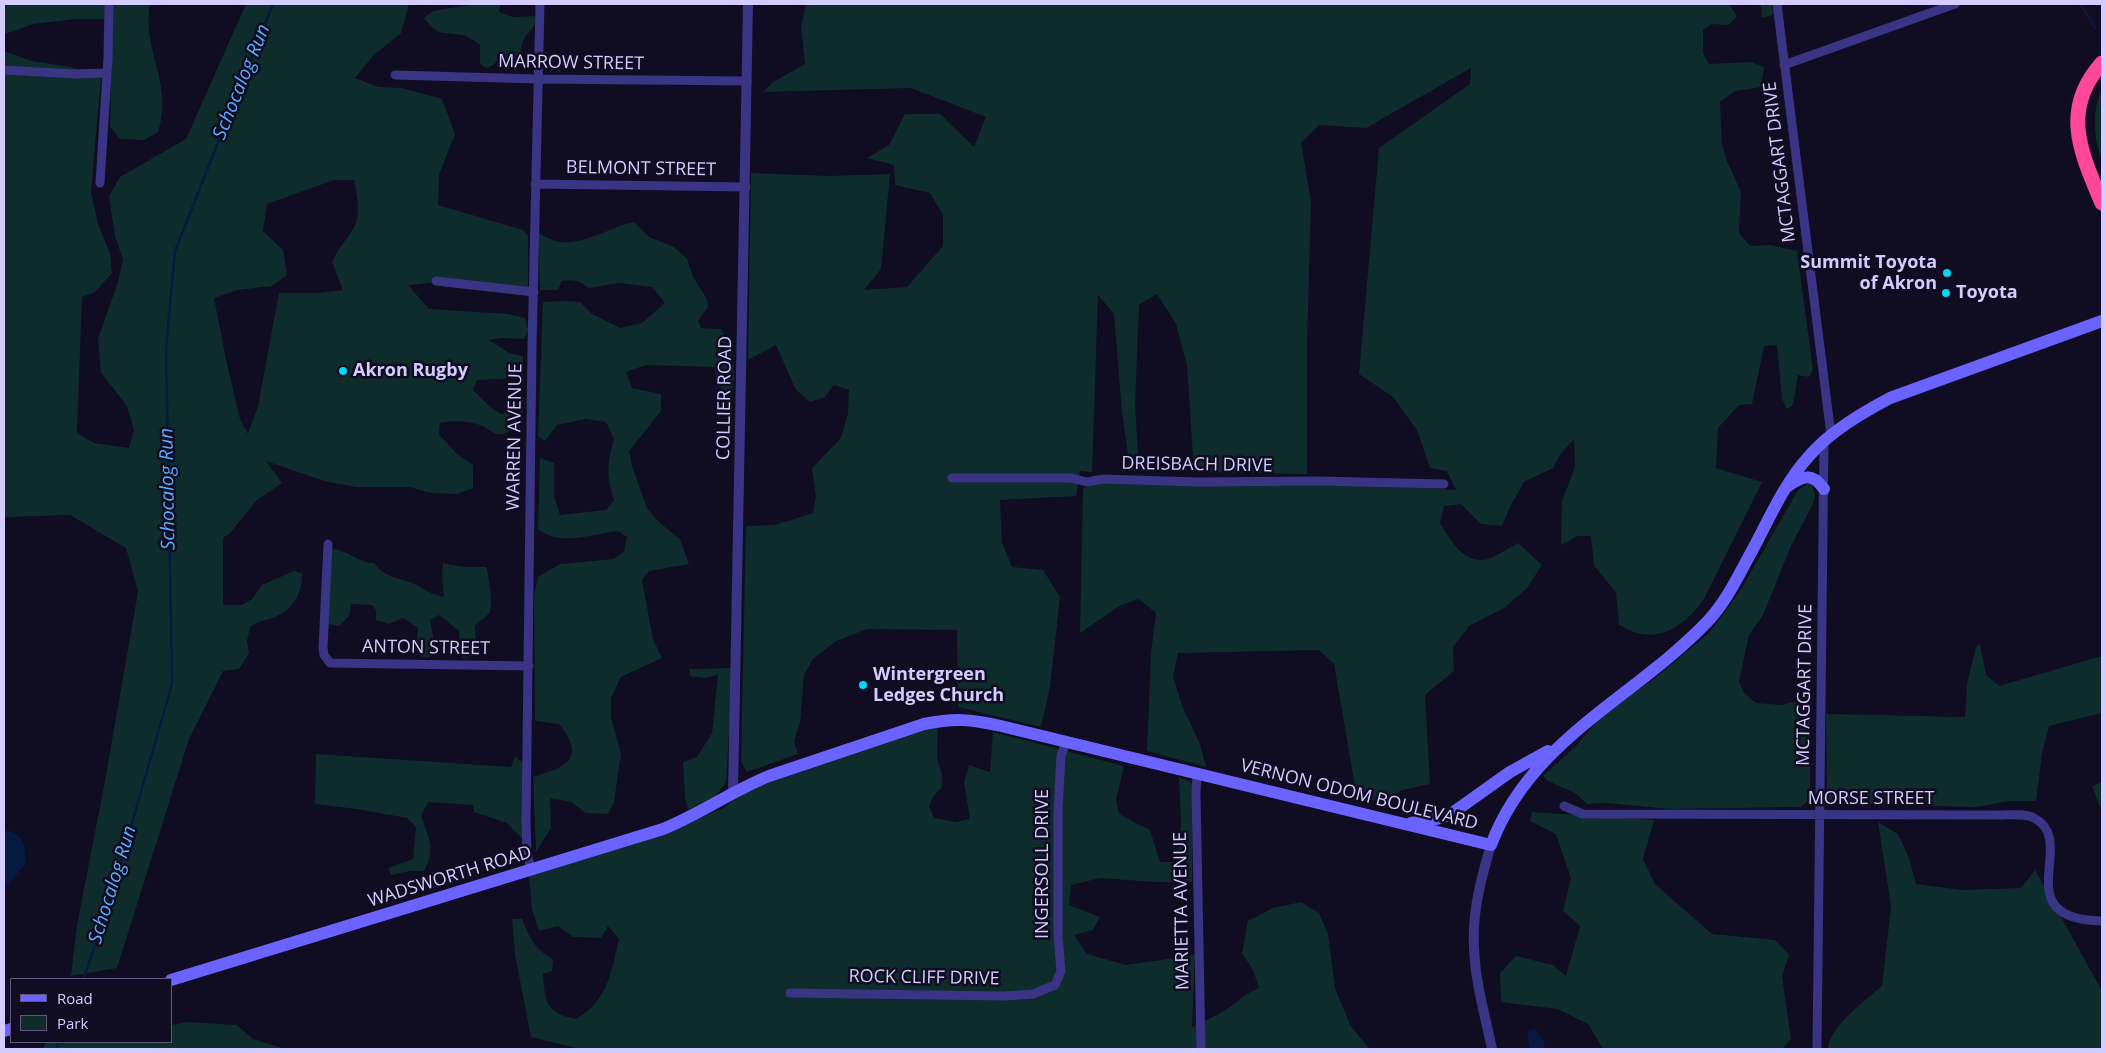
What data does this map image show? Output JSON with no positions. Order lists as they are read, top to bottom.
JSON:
{
  "streets": {
    "main road": ["VERNON ODOM BOULEVARD", "WADSWORTH ROAD"],
    "street": [
      "MARROW STREET",
      "MCTAGGART DRIVE",
      "BELMONT STREET",
      "COLLIER ROAD",
      "WARREN AVENUE",
      "DREISBACH DRIVE",
      "ANTON STREET",
      "MORSE STREET",
      "INGERSOLL DRIVE",
      "MARIETTA AVENUE",
      "ROCK CLIFF DRIVE"
    ]
  },
  "crossings": [
    ["MARROW STREET", "COLLIER ROAD"],
    ["MARROW STREET", "WARREN AVENUE"],
    ["MCTAGGART DRIVE", "VERNON ODOM BOULEVARD"],
    ["MCTAGGART DRIVE", "MORSE STREET"],
    ["BELMONT STREET", "COLLIER ROAD"],
    ["BELMONT STREET", "WARREN AVENUE"],
    ["COLLIER ROAD", "VERNON ODOM BOULEVARD"],
    ["COLLIER ROAD", "WADSWORTH ROAD"],
    ["WARREN AVENUE", "ANTON STREET"],
    ["WARREN AVENUE", "WADSWORTH ROAD"],
    ["VERNON ODOM BOULEVARD", "INGERSOLL DRIVE"],
    ["VERNON ODOM BOULEVARD", "WADSWORTH ROAD"],
    ["VERNON ODOM BOULEVARD", "MARIETTA AVENUE"],
    ["INGERSOLL DRIVE", "ROCK CLIFF DRIVE"]
  ],
  "water": ["Schocalog Run"],
  "places": [
    "Summit Toyota of Akron",
    "Toyota",
    "Akron Rugby",
    "Wintergreen Ledges Church"
  ],
  "legend": ["Road", "Park"]
}
